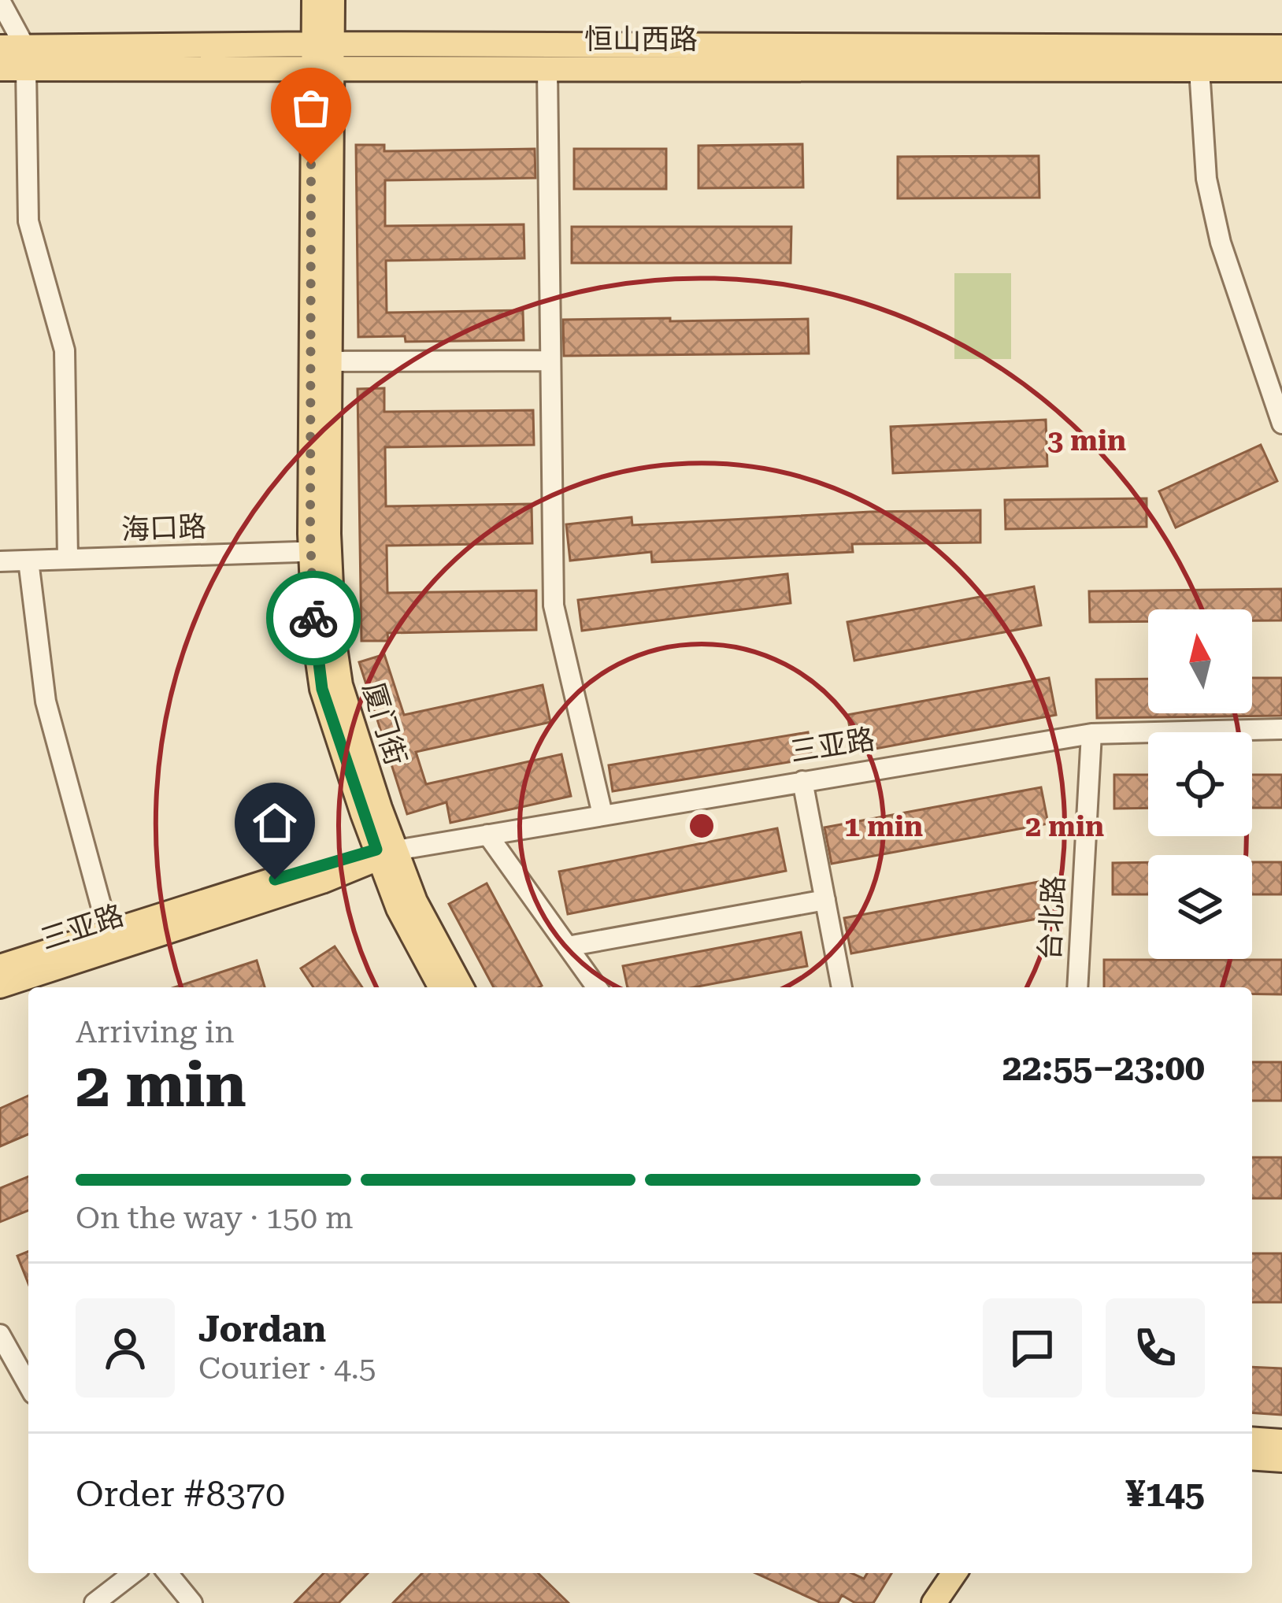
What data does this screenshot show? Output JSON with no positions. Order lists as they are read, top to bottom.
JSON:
{
  "streets": {
    "main road": ["恒山西路", "厦门街", "三亚路"],
    "street": ["海口路", "台北路"]
  },
  "crossings": [
    ["恒山西路", "厦门街"],
    ["海口路", "厦门街"],
    ["厦门街", "三亚路"],
    ["三亚路", "台北路"]
  ],
  "north": "top",
  "page": {
    "heading": ["2 min", "Arriving in", "22:55–23:00"],
    "panel": [
      "Jordan",
      "Courier · 4.5",
      "Order #8370",
      "¥145"
    ],
    "bar": "On the way · 150 m"
  },
  "rings": ["3 min", "1 min", "2 min"]
}
